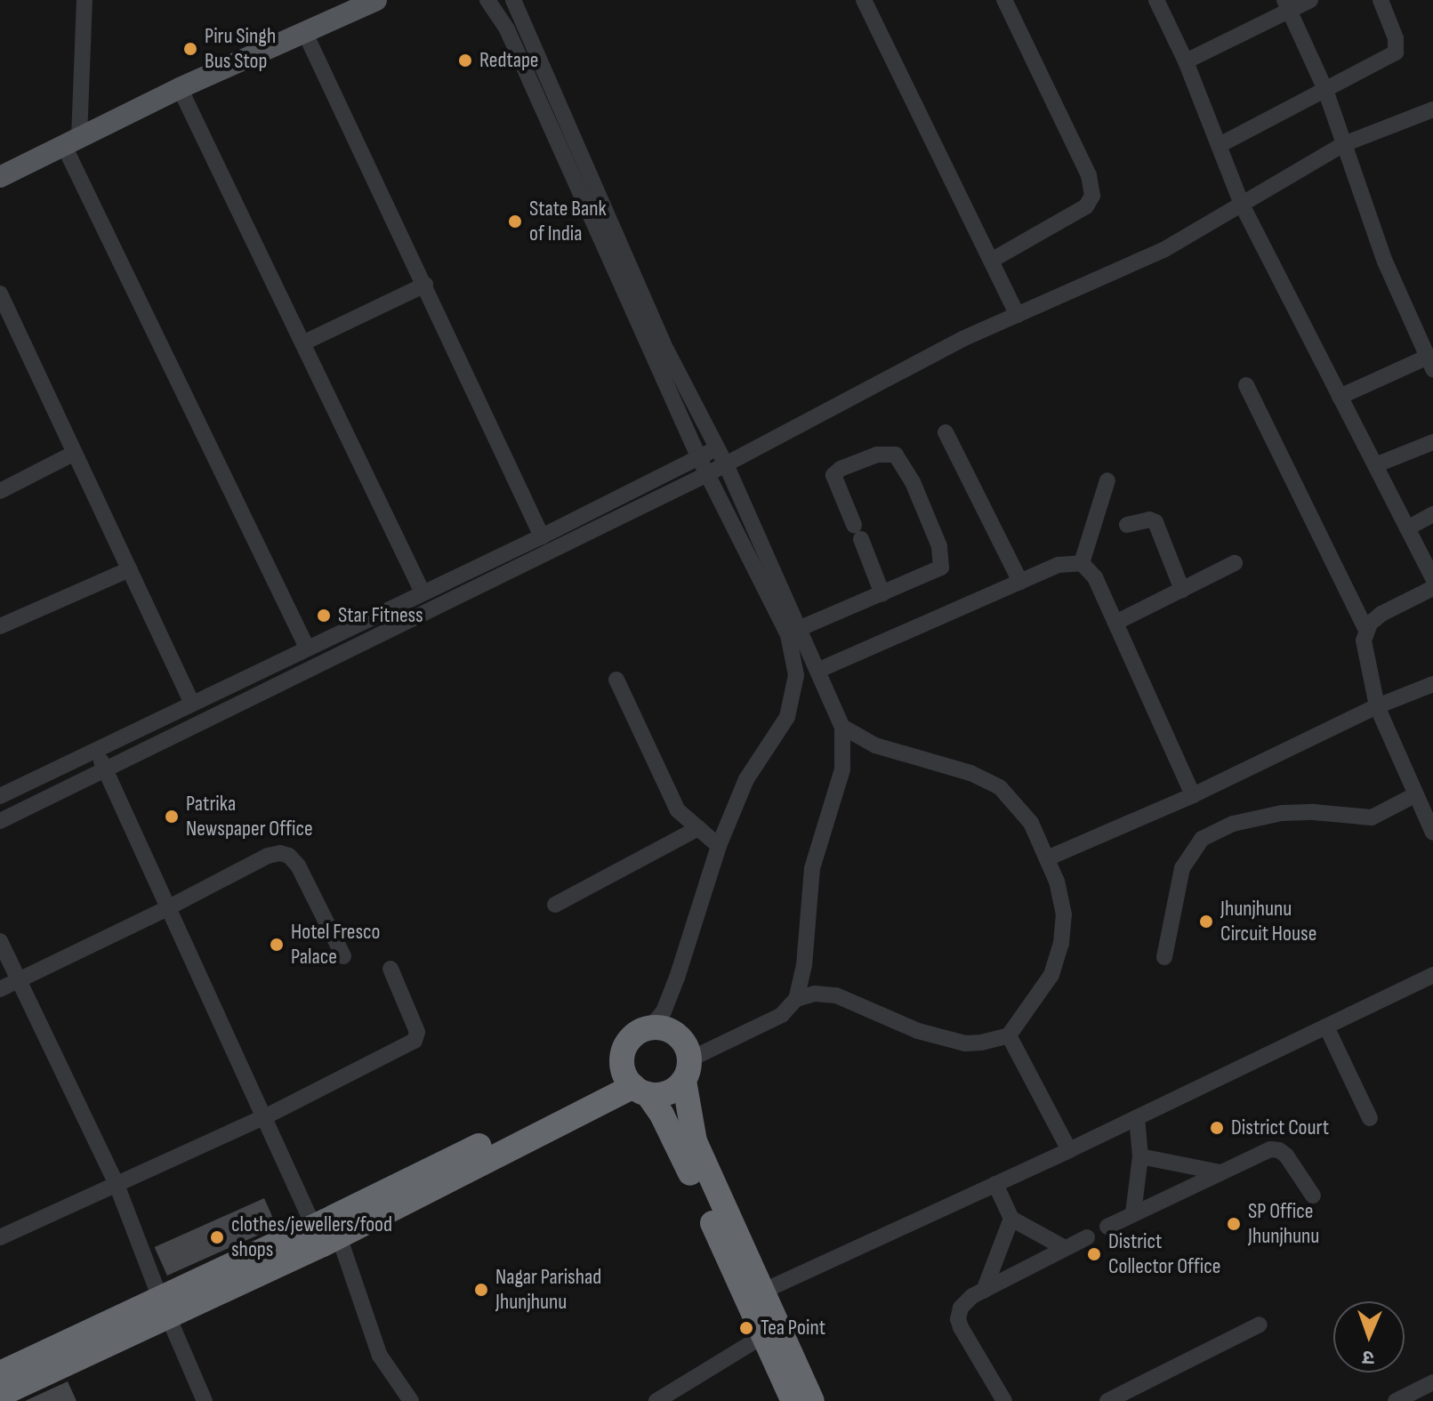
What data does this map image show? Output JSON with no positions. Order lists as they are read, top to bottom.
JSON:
{
  "places": [
    "Piru Singh Bus Stop",
    "Redtape",
    "State Bank of India",
    "Star Fitness",
    "Patrika Newspaper Office",
    "Jhunjhunu Circuit House",
    "Hotel Fresco Palace",
    "District Court",
    "SP Office Jhunjhunu",
    "clothes/jewellers/food shops",
    "District Collector Office",
    "Nagar Parishad Jhunjhunu",
    "Tea Point"
  ],
  "north": "bottom"
}
